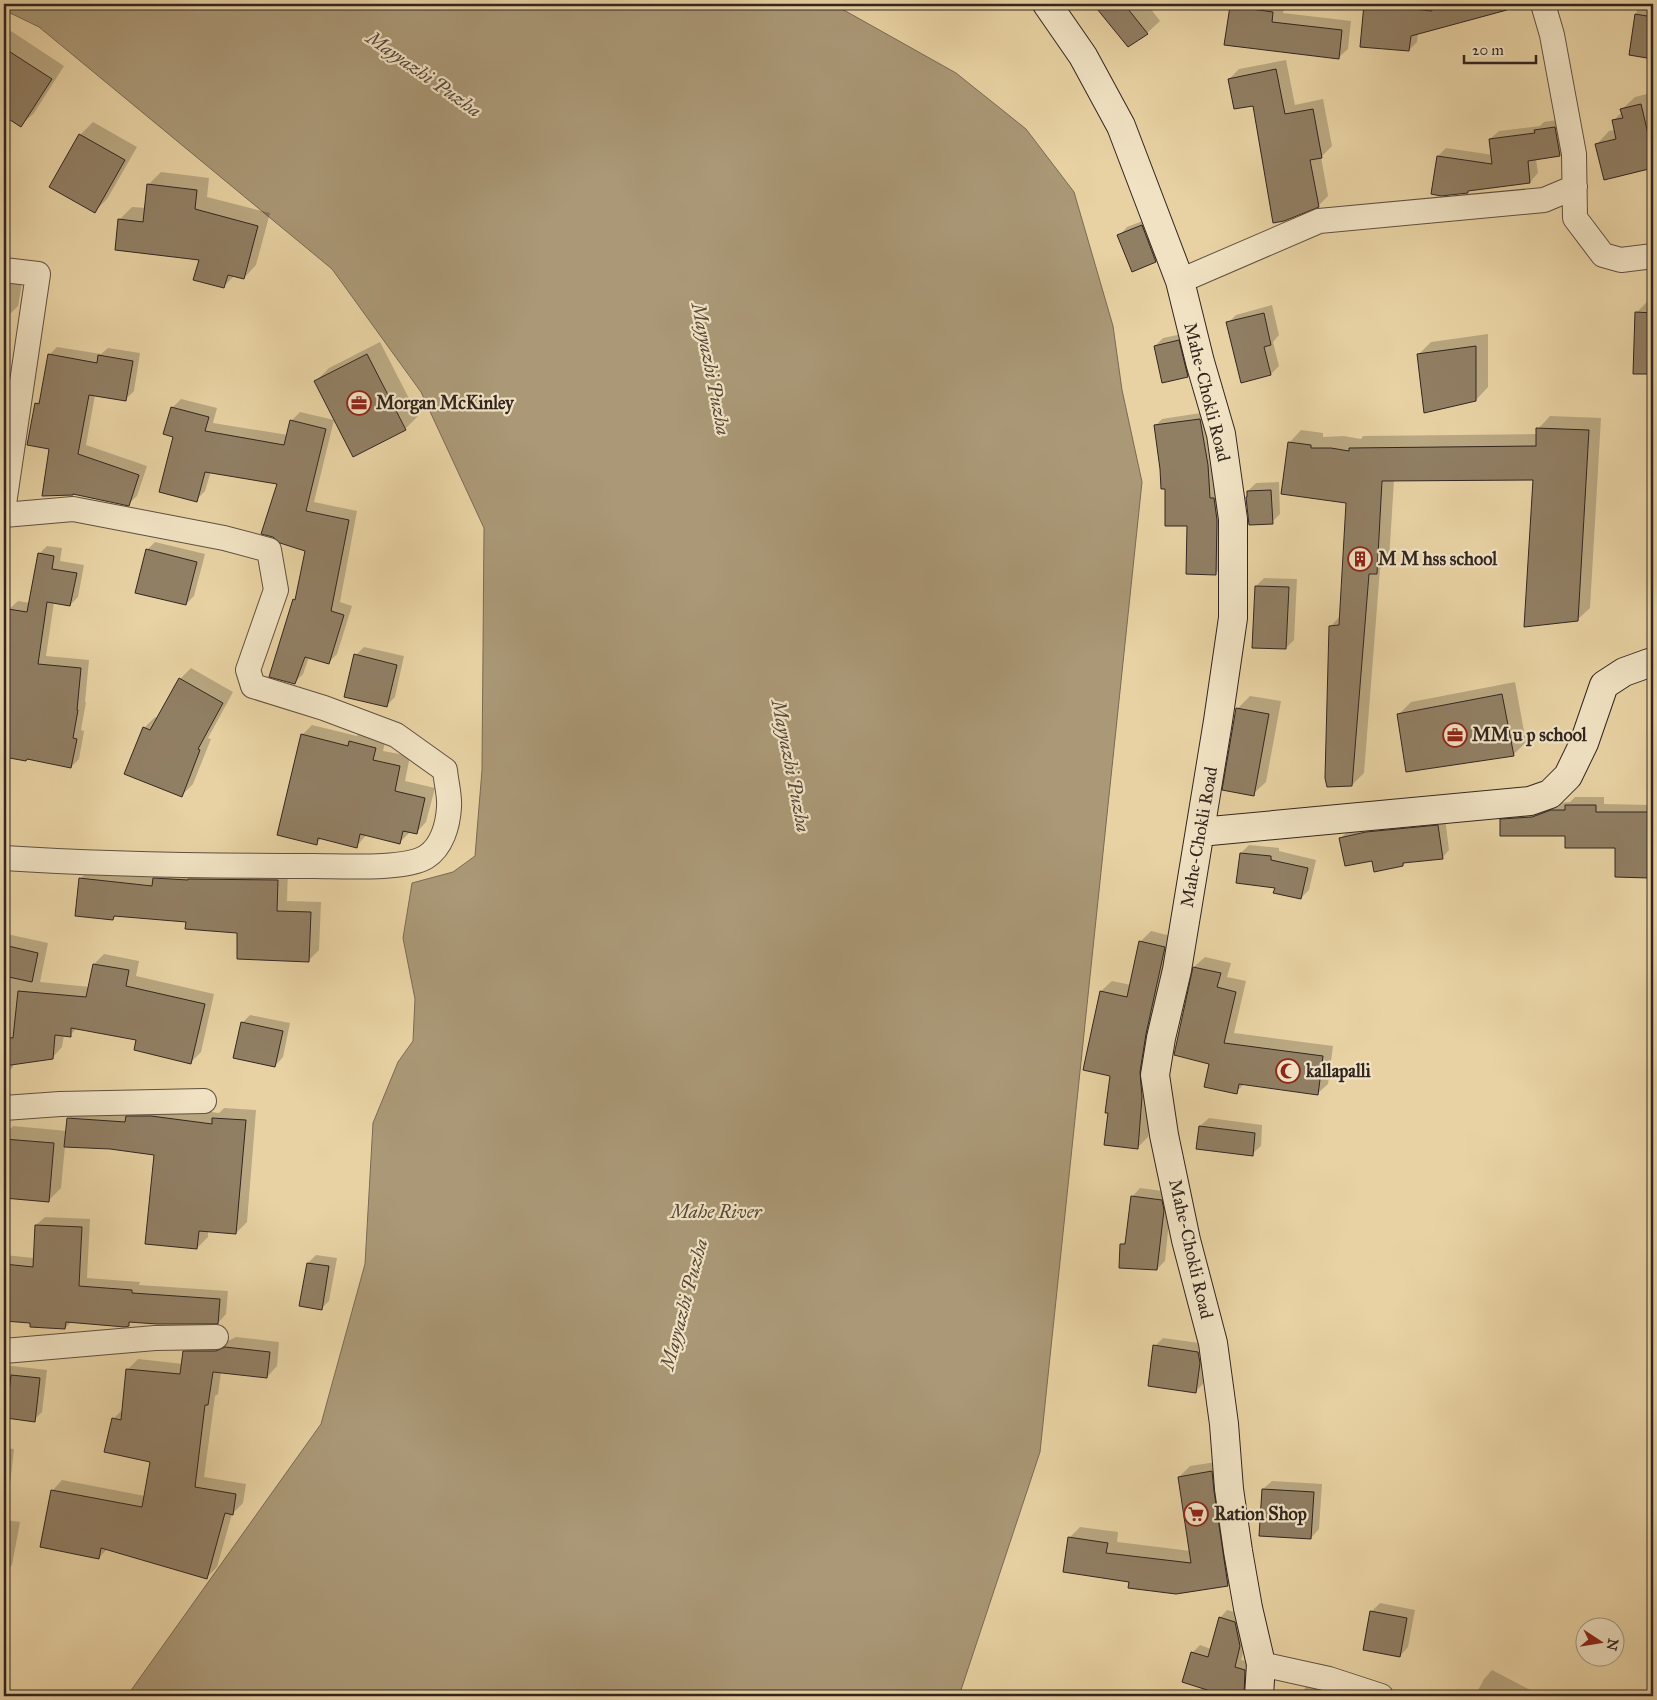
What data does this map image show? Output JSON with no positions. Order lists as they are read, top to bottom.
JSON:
{
  "streets": {
    "street": ["Mahe-Chokli Road"]
  },
  "water": ["Mayyazhi Puzha", "Mahe River"],
  "places": {
    "office": ["Morgan McKinley", "MM u p school"],
    "building": ["M M hss school"],
    "mosque": ["kallapalli"],
    "supermarket": ["Ration Shop"]
  },
  "scale_bar": "20 m",
  "north": "right"
}
